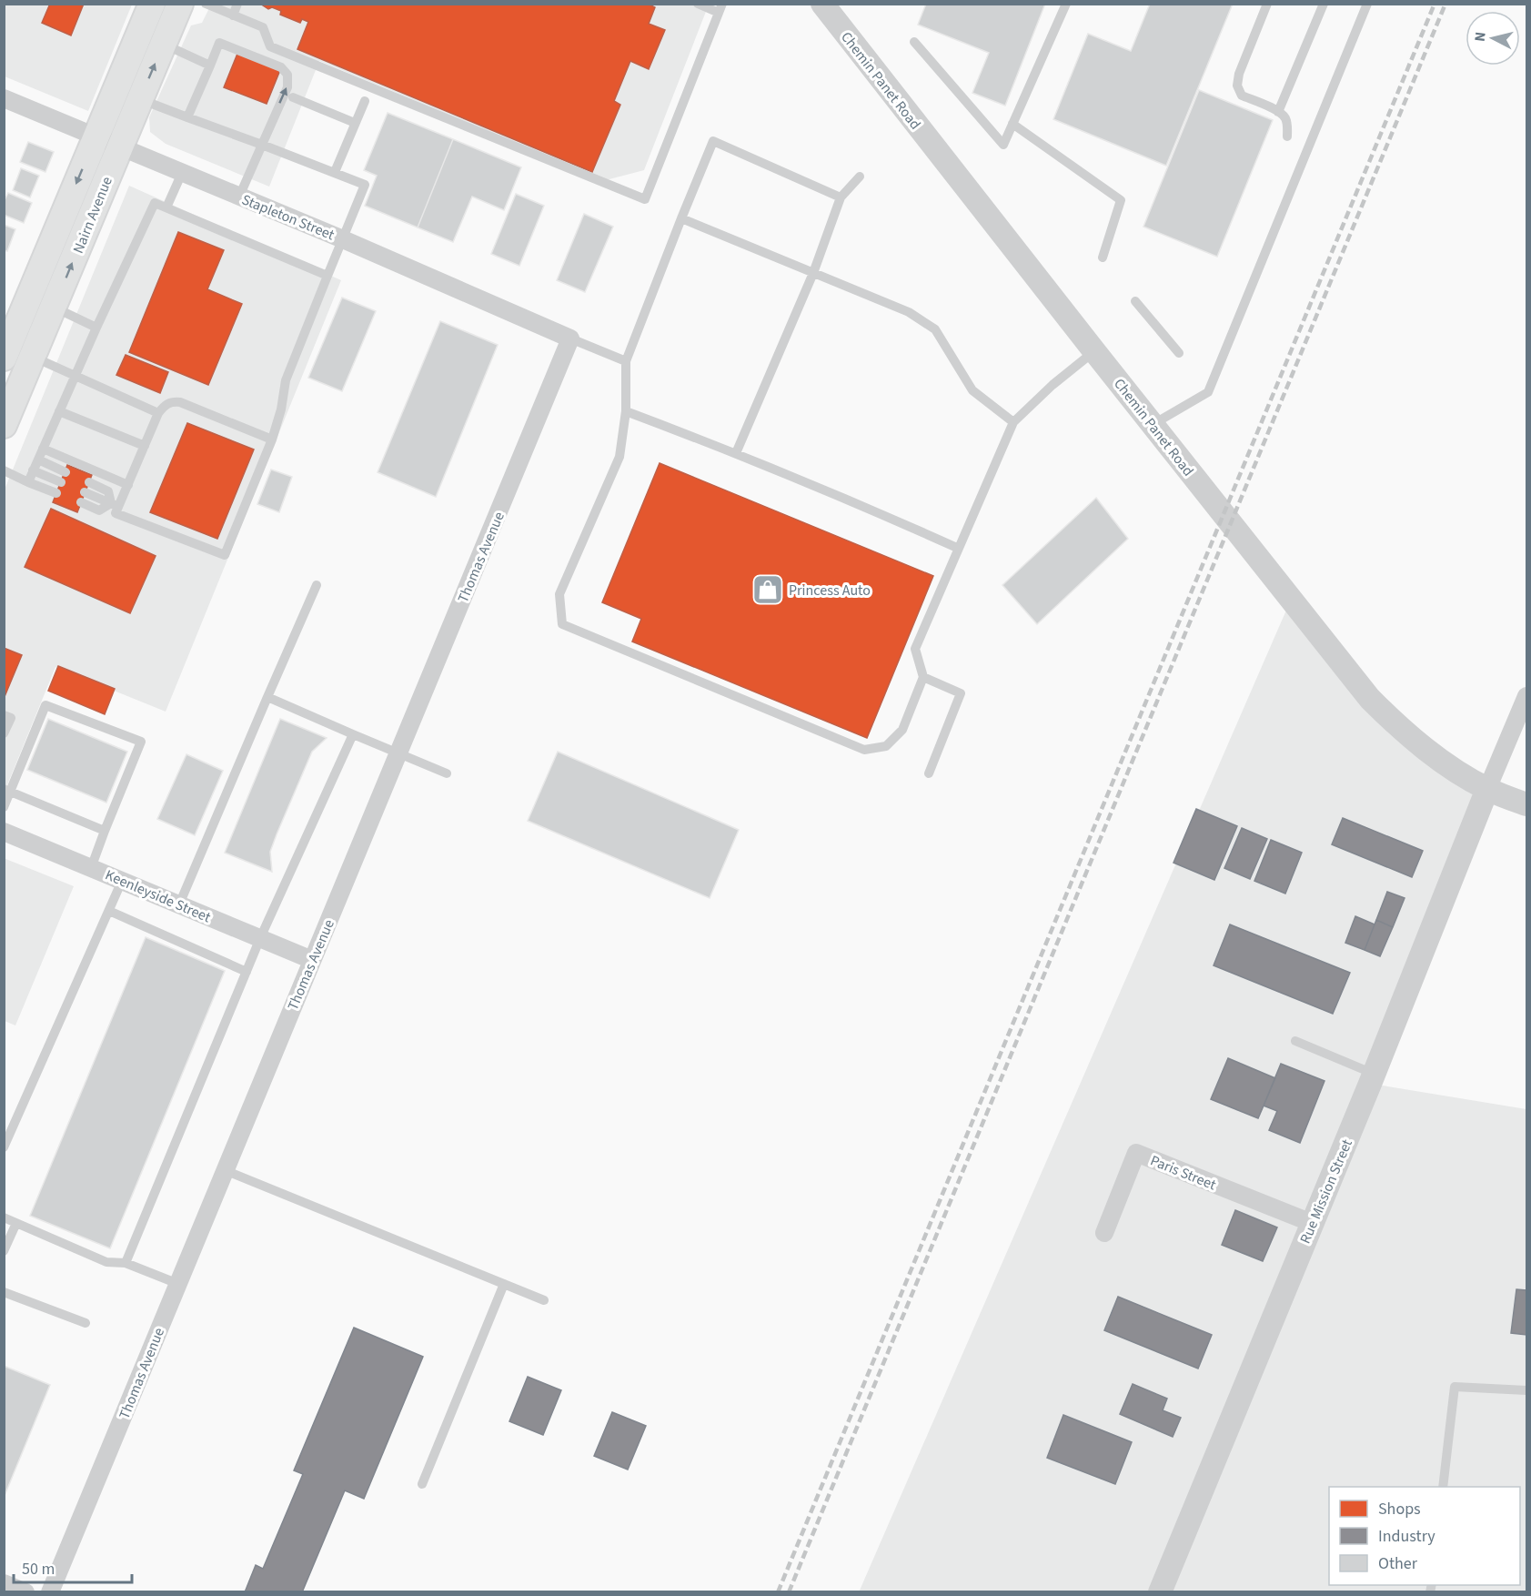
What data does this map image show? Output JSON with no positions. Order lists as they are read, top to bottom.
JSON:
{
  "streets": {
    "main road": ["Nairn Avenue"],
    "street": [
      "Chemin Panet Road",
      "Stapleton Street",
      "Thomas Avenue",
      "Keenleyside Street",
      "Paris Street",
      "Rue Mission Street"
    ]
  },
  "crossings": [
    ["Chemin Panet Road", "Rue Mission Street"],
    ["Nairn Avenue", "Stapleton Street"],
    ["Stapleton Street", "Thomas Avenue"],
    ["Thomas Avenue", "Keenleyside Street"],
    ["Paris Street", "Rue Mission Street"]
  ],
  "places": {
    "shop": ["Princess Auto"]
  },
  "legend": ["Shops", "Industry", "Other"],
  "scale_bar": "50 m",
  "north": "left"
}
